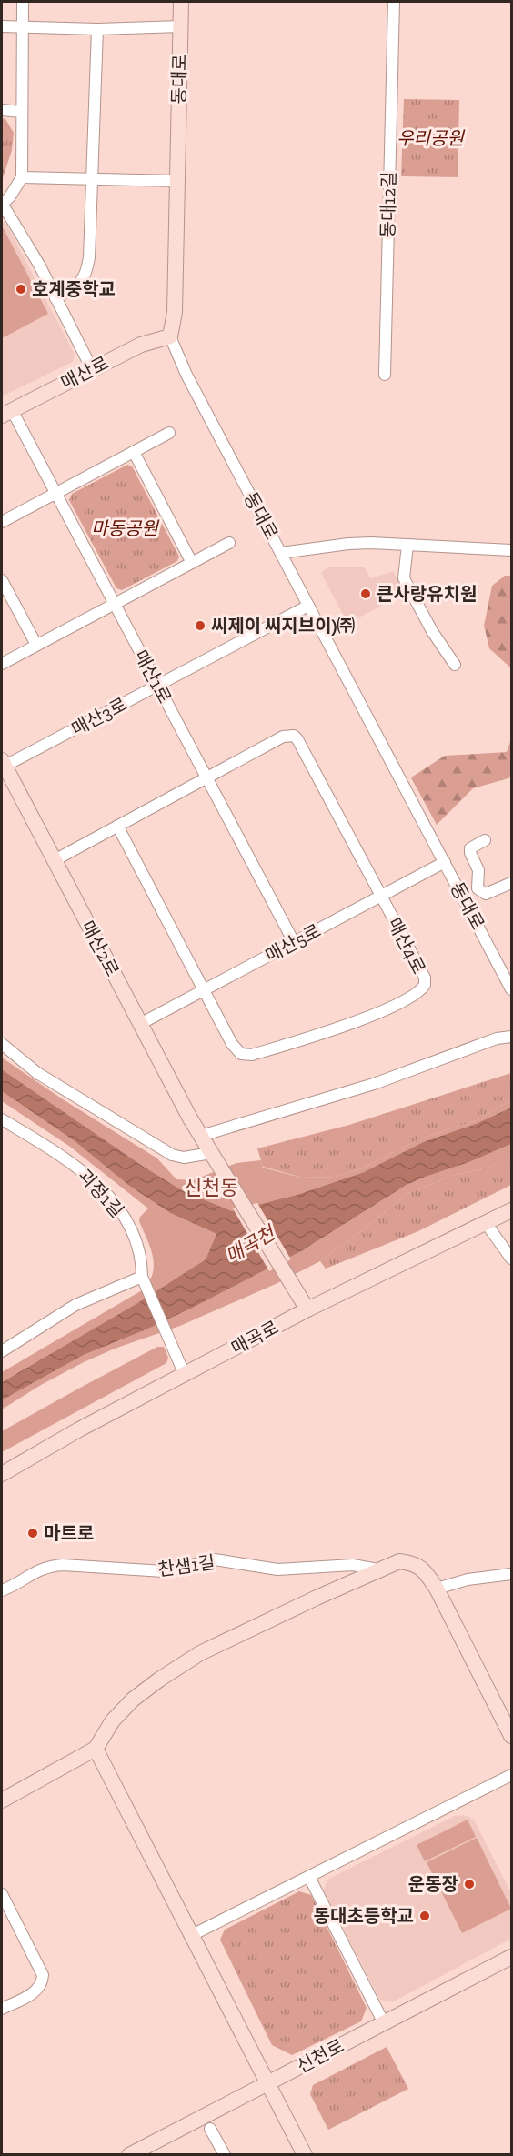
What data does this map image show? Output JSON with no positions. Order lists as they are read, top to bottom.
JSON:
{
  "streets": {
    "street": [
      "동대로",
      "동대12길",
      "매산로",
      "매산1로",
      "매산3로",
      "매산5로",
      "매산4로",
      "매산2로",
      "괴정1길",
      "매곡로",
      "찬샘1길",
      "신천로"
    ]
  },
  "crossings": [
    ["동대로", "매산로"],
    ["동대로", "매산3로"],
    ["동대로", "매산5로"],
    ["매산로", "매산1로"],
    ["매산1로", "매산3로"],
    ["매산1로", "매산5로"],
    ["매산1로", "매산4로"],
    ["매산3로", "매산2로"],
    ["매산5로", "매산4로"],
    ["매산5로", "매산2로"],
    ["매산4로", "매산2로"],
    ["매산2로", "매곡로"]
  ],
  "districts": ["신천동"],
  "water": ["매곡천"],
  "parks": ["우리공원", "마동공원"],
  "places": [
    "호계중학교",
    "큰사랑유치원",
    "씨제이 씨지브이)㈜",
    "마트로",
    "운동장",
    "동대초등학교"
  ]
}
